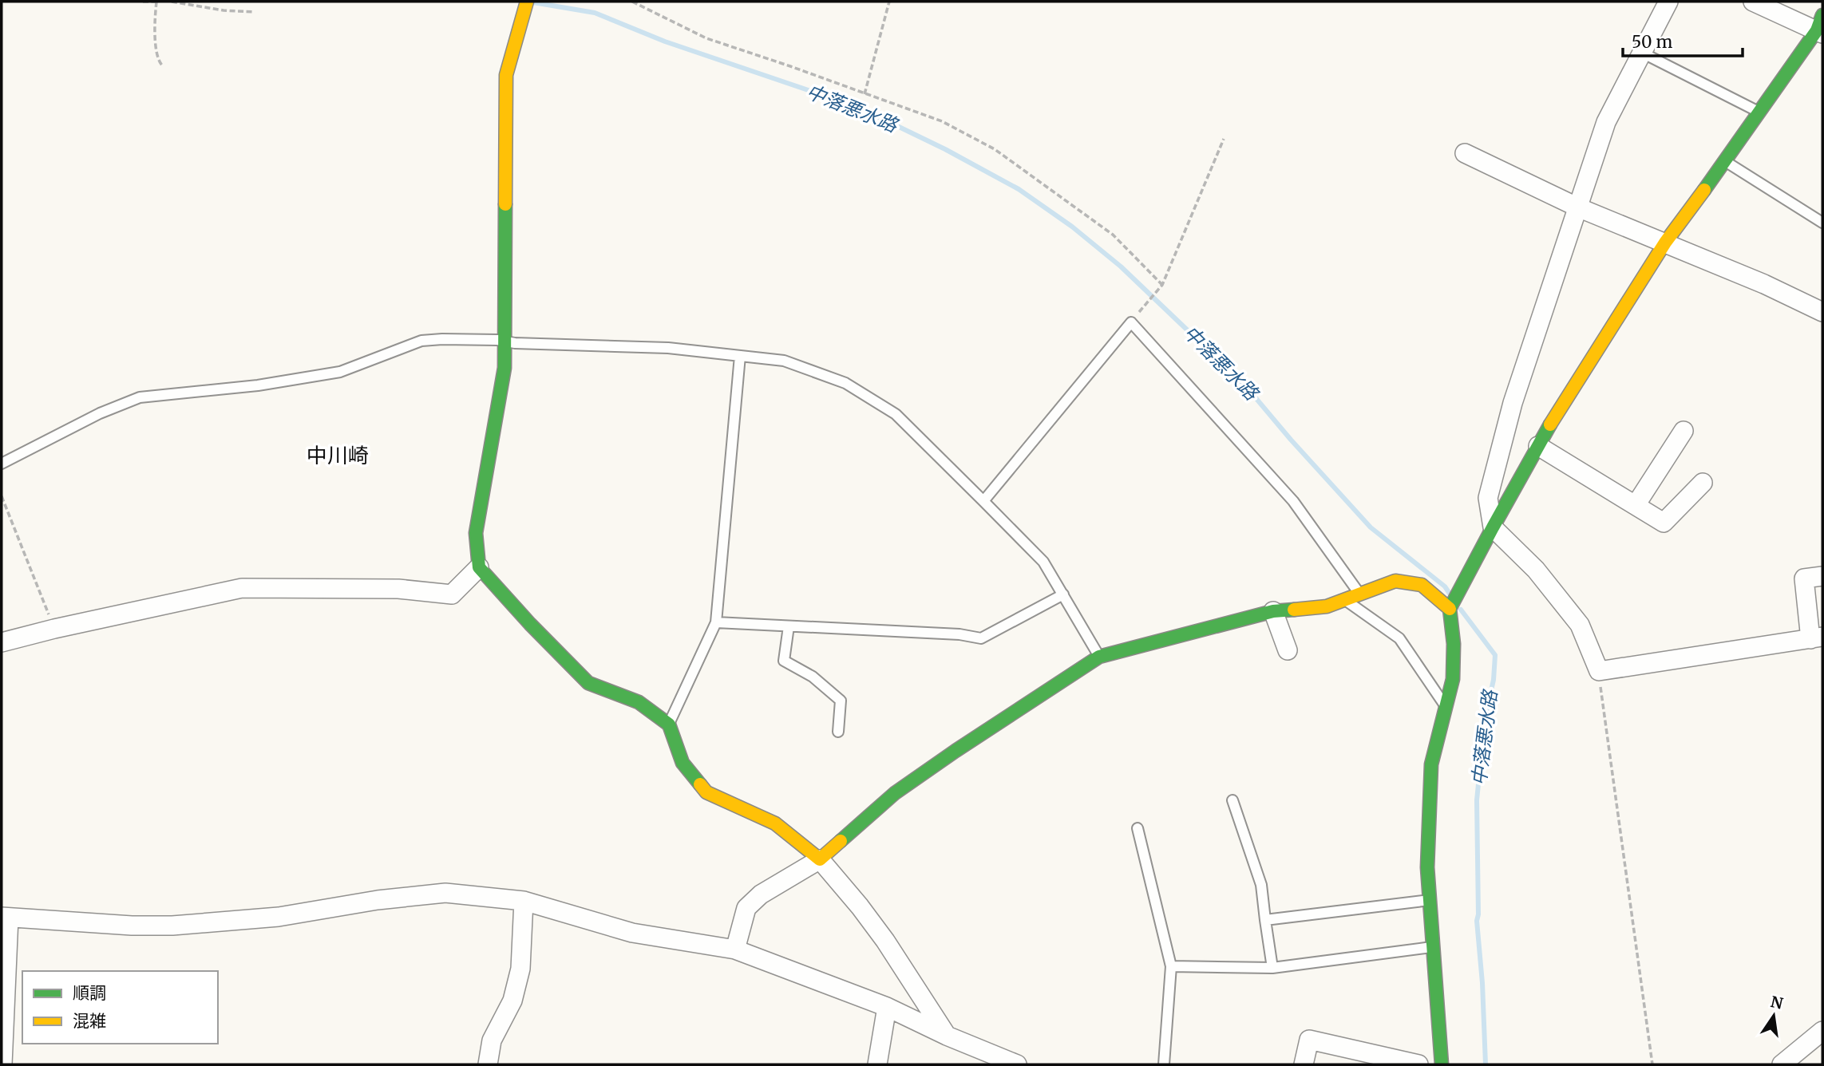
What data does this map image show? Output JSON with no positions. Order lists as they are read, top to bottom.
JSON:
{
  "districts": ["中川崎"],
  "water": ["中落悪水路"],
  "legend": ["順調", "混雑"],
  "scale_bar": "50 m",
  "north": "top"
}
